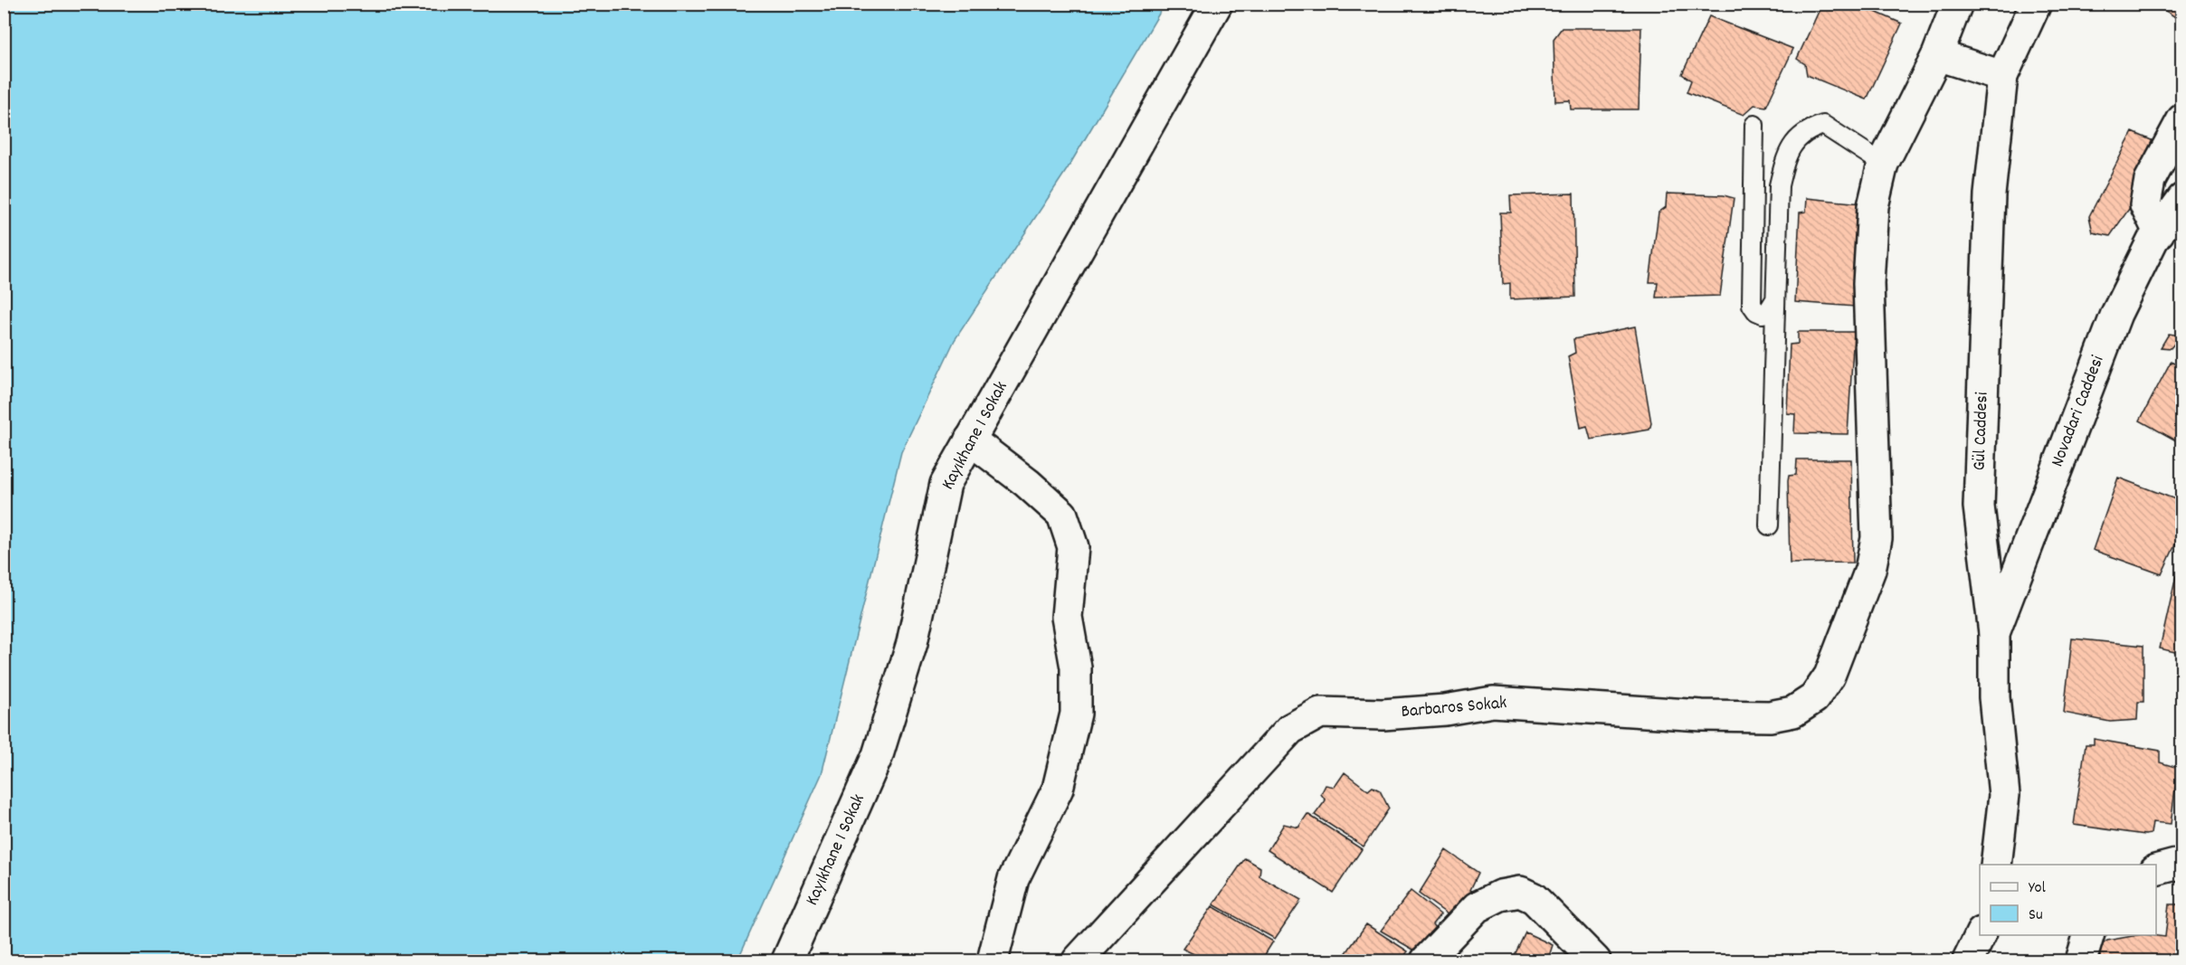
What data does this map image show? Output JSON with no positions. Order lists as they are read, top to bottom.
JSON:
{
  "streets": {
    "street": [
      "Novadari Caddesi",
      "Gül Caddesi",
      "Kayıkhane 1 Sokak",
      "Barbaros Sokak"
    ]
  },
  "crossings": [
    ["Novadari Caddesi", "Gül Caddesi"]
  ],
  "legend": ["Yol", "Su"]
}
